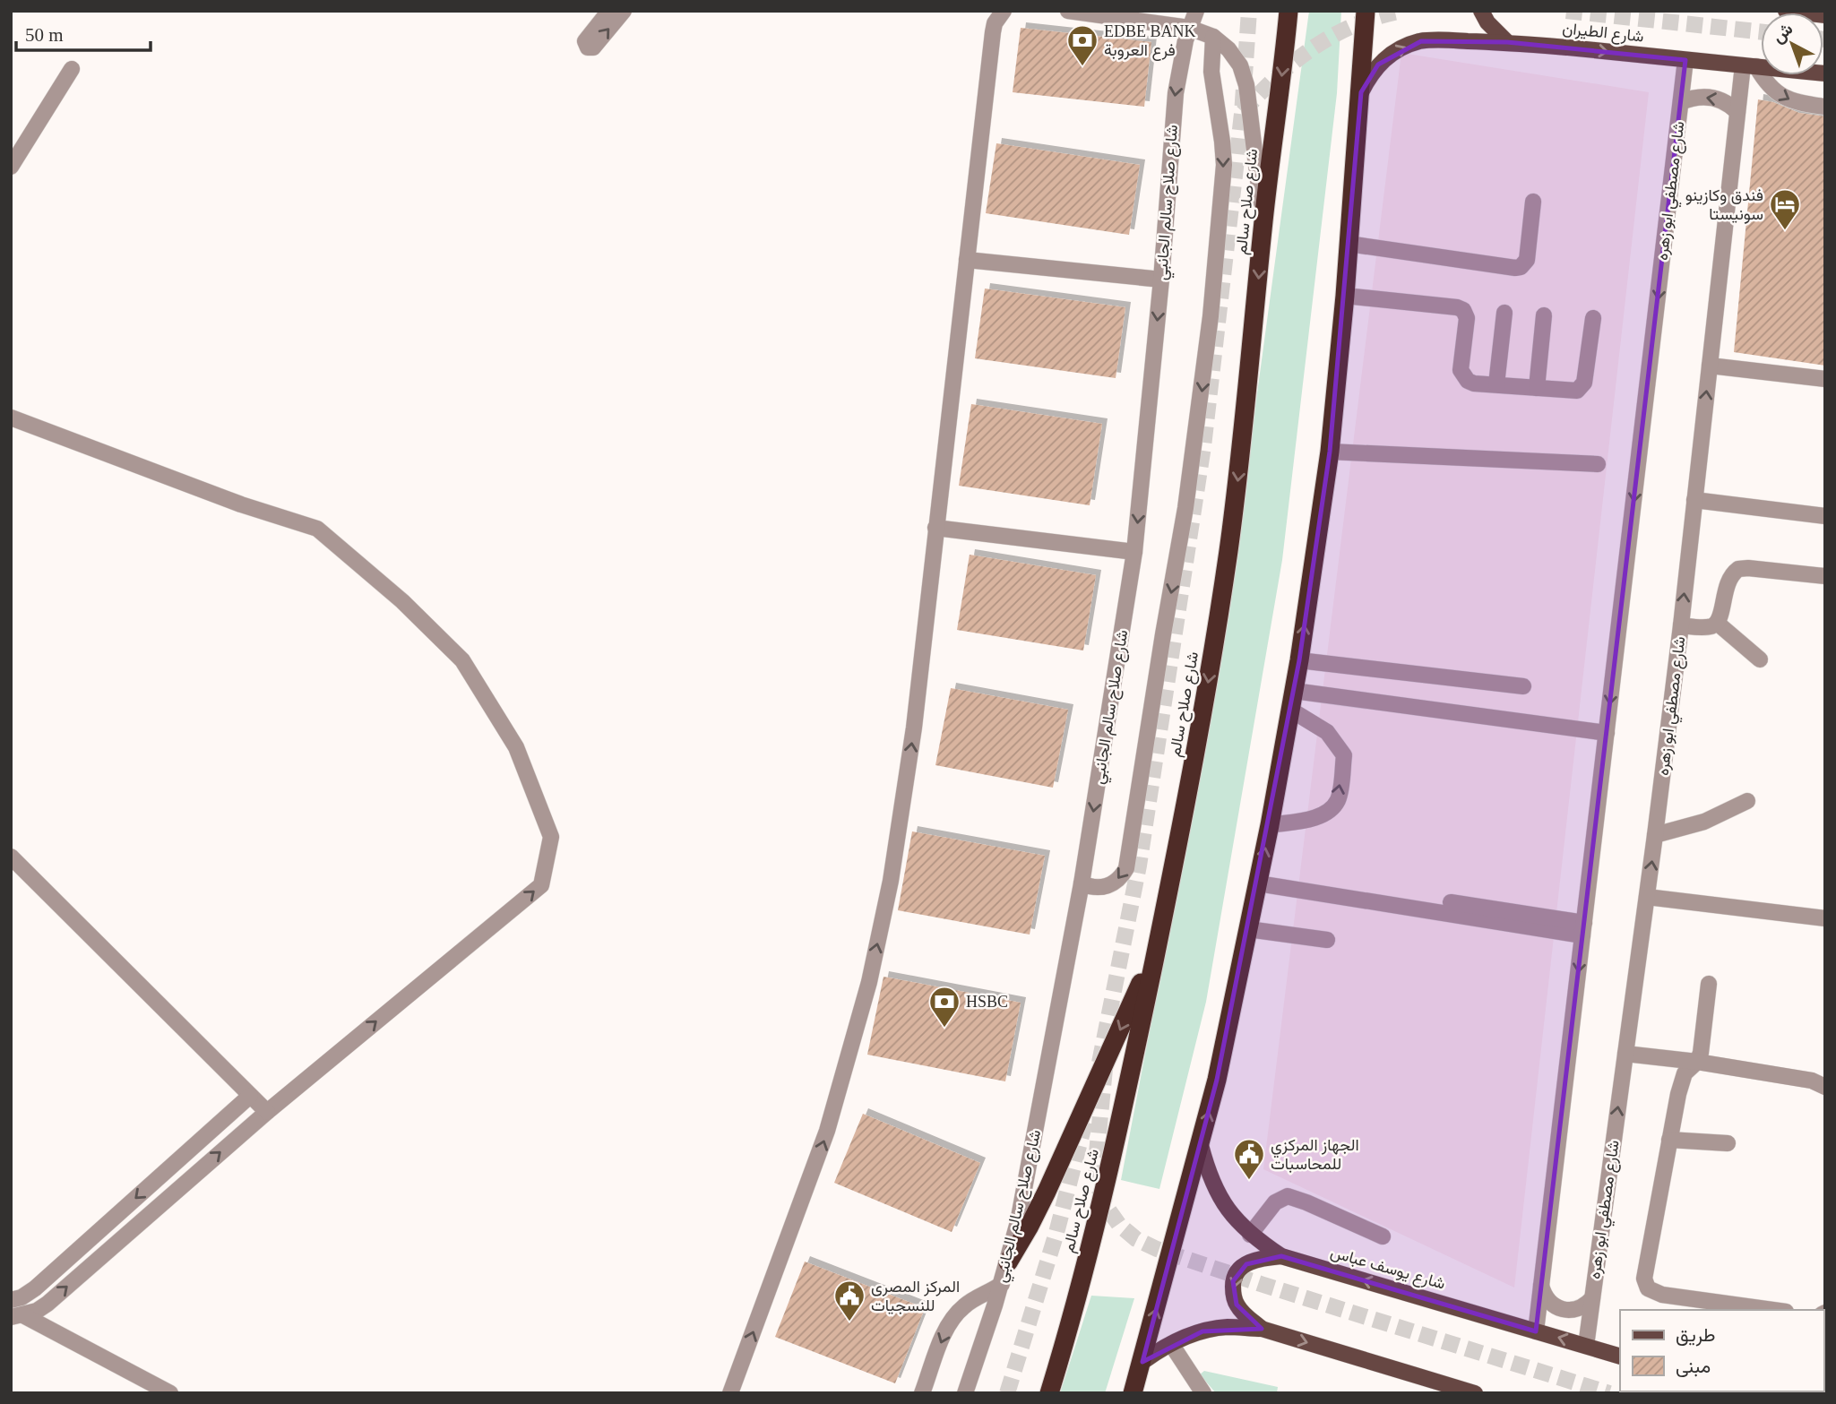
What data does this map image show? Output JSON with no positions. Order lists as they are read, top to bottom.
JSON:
{
  "streets": {
    "highway": ["شارع صلاح سالم"],
    "main road": ["شارع الطيران", "شارع يوسف عباس"],
    "street": ["شارع مصطفي ابو زهره", "شارع صلاح سالم الجانبي"]
  },
  "crossings": [
    ["شارع الطيران", "شارع مصطفي ابو زهره"],
    ["شارع مصطفي ابو زهره", "شارع يوسف عباس"]
  ],
  "one_way": ["شارع الطيران"],
  "places": {
    "bank": ["EDBE BANK فرع العروبة", "HSBC"],
    "hotel": ["فندق وكازينو سونيستا"],
    "public building": ["الجهاز المركزي للمحاسبات", "المركز المصرى للنسجيات"]
  },
  "legend": ["طريق", "مبنى"],
  "scale_bar": "50 m",
  "north": "top left"
}
